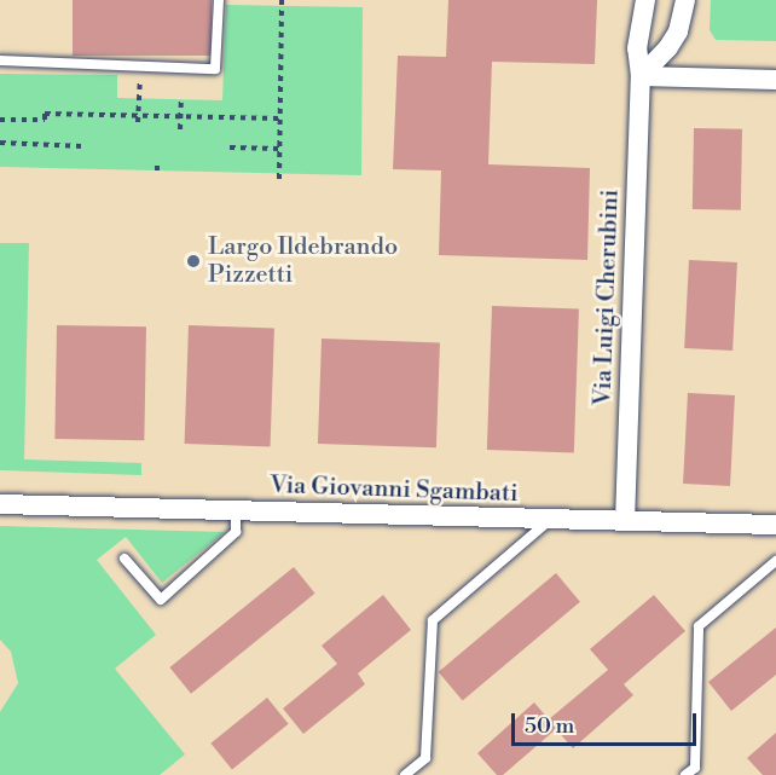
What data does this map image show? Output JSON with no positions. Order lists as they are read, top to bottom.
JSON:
{
  "streets": {
    "street": ["Via Luigi Cherubini", "Via Giovanni Sgambati"]
  },
  "crossings": [
    ["Via Luigi Cherubini", "Via Giovanni Sgambati"]
  ],
  "places": ["Largo Ildebrando Pizzetti"],
  "scale_bar": "50 m"
}
